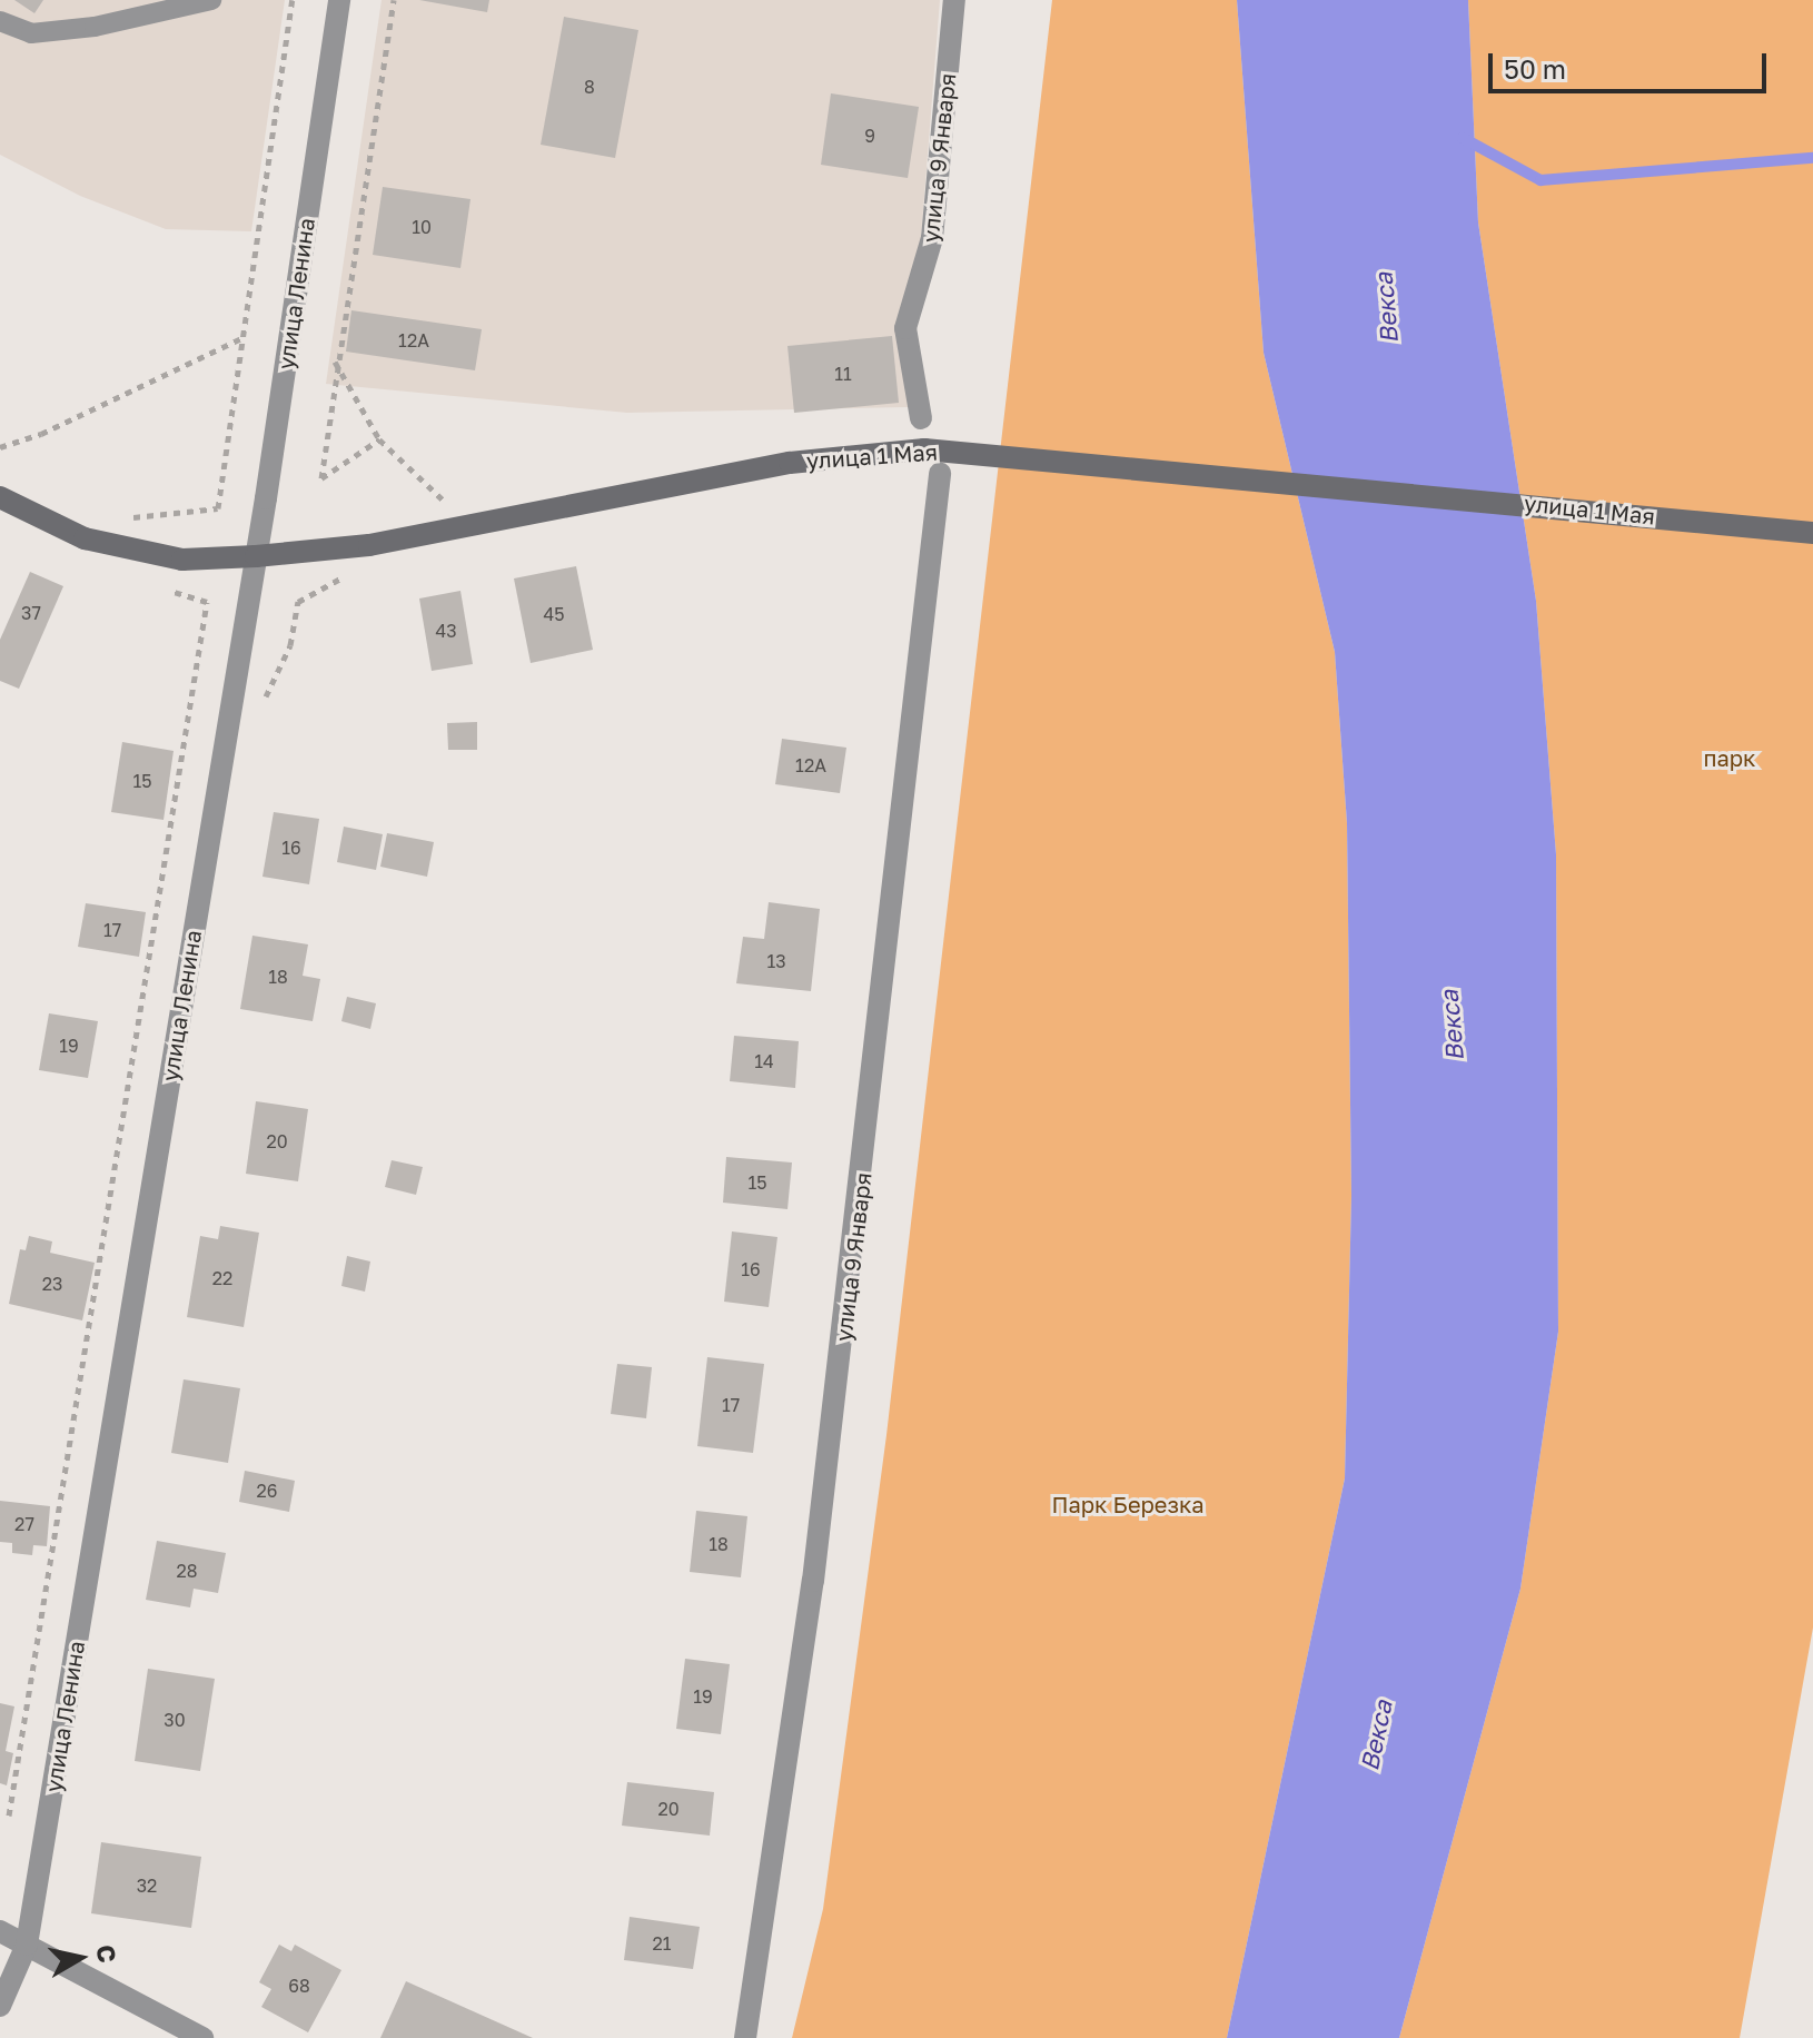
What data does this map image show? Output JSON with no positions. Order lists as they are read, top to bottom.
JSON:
{
  "streets": {
    "main road": ["улица 1 Мая"],
    "street": ["улица 9 Января", "улица Ленина"]
  },
  "crossings": [
    ["улица Ленина", "улица 1 Мая"]
  ],
  "water": ["Векса"],
  "parks": ["парк", "Парк Березка"],
  "house_numbers": [
    "8",
    "9",
    "10",
    "12А",
    "11",
    "37",
    "45",
    "43",
    "12А",
    "15",
    "16",
    "17",
    "13",
    "18",
    "19",
    "14",
    "20",
    "15",
    "16",
    "22",
    "23",
    "17",
    "26",
    "27",
    "18",
    "28",
    "19",
    "30",
    "20",
    "32",
    "21",
    "68"
  ],
  "scale_bar": "50 m",
  "north": "right"
}
